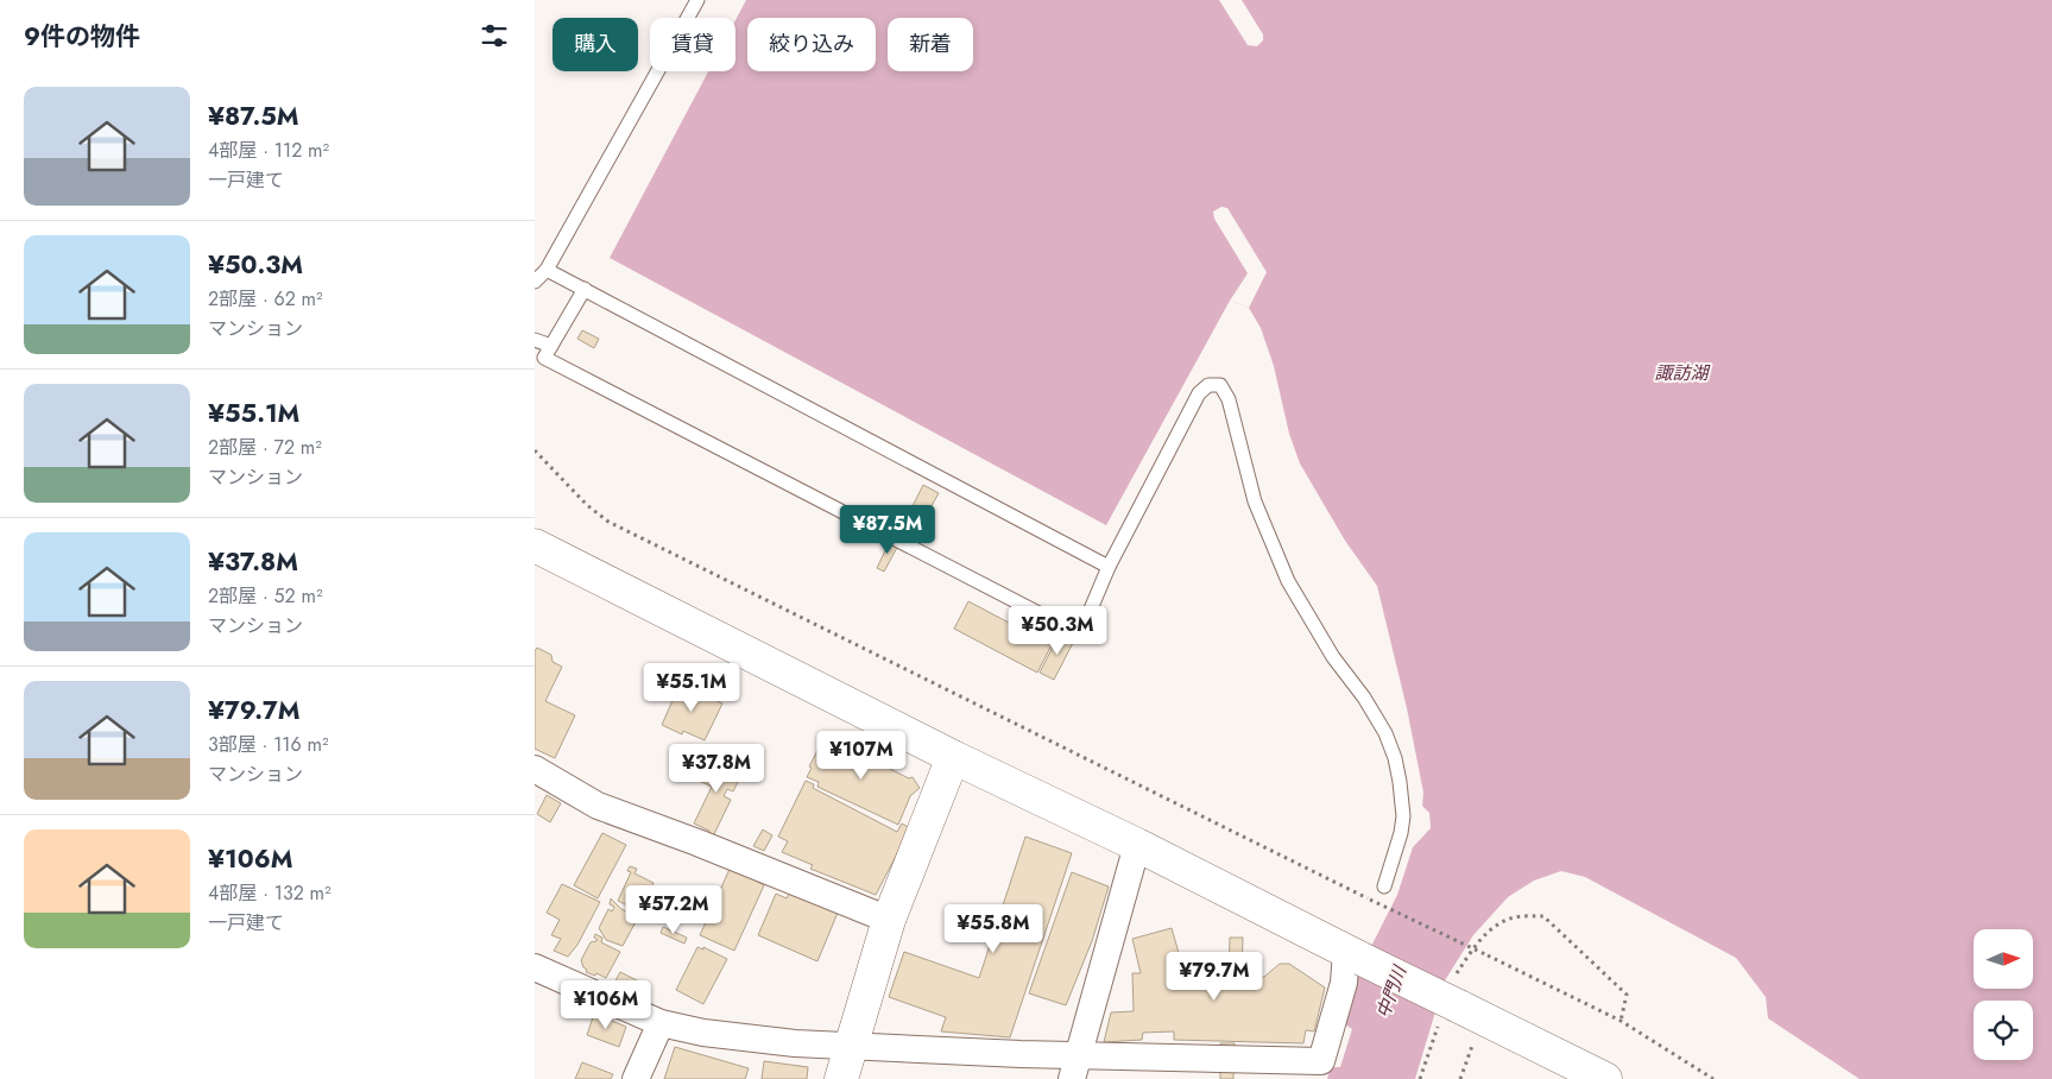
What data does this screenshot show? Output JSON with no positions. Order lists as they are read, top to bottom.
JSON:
{
  "water": ["諏訪湖", "中門川"],
  "north": "right",
  "page": {
    "heading": "9件の物件",
    "chip": [
      "購入",
      "賃貸",
      "絞り込み",
      "新着"
    ],
    "list": [
      {
        "name": "¥87.5M",
        "note": "4部屋 · 112 m² · 一戸建て"
      },
      {
        "name": "¥50.3M",
        "note": "2部屋 · 62 m² · マンション"
      },
      {
        "name": "¥55.1M",
        "note": "2部屋 · 72 m² · マンション"
      },
      {
        "name": "¥37.8M",
        "note": "2部屋 · 52 m² · マンション"
      },
      {
        "name": "¥79.7M",
        "note": "3部屋 · 116 m² · マンション"
      },
      {
        "name": "¥106M",
        "note": "4部屋 · 132 m² · 一戸建て"
      }
    ],
    "price": [
      "¥87.5M",
      "¥50.3M",
      "¥55.1M",
      "¥107M",
      "¥37.8M",
      "¥57.2M",
      "¥55.8M",
      "¥79.7M",
      "¥106M"
    ]
  }
}
